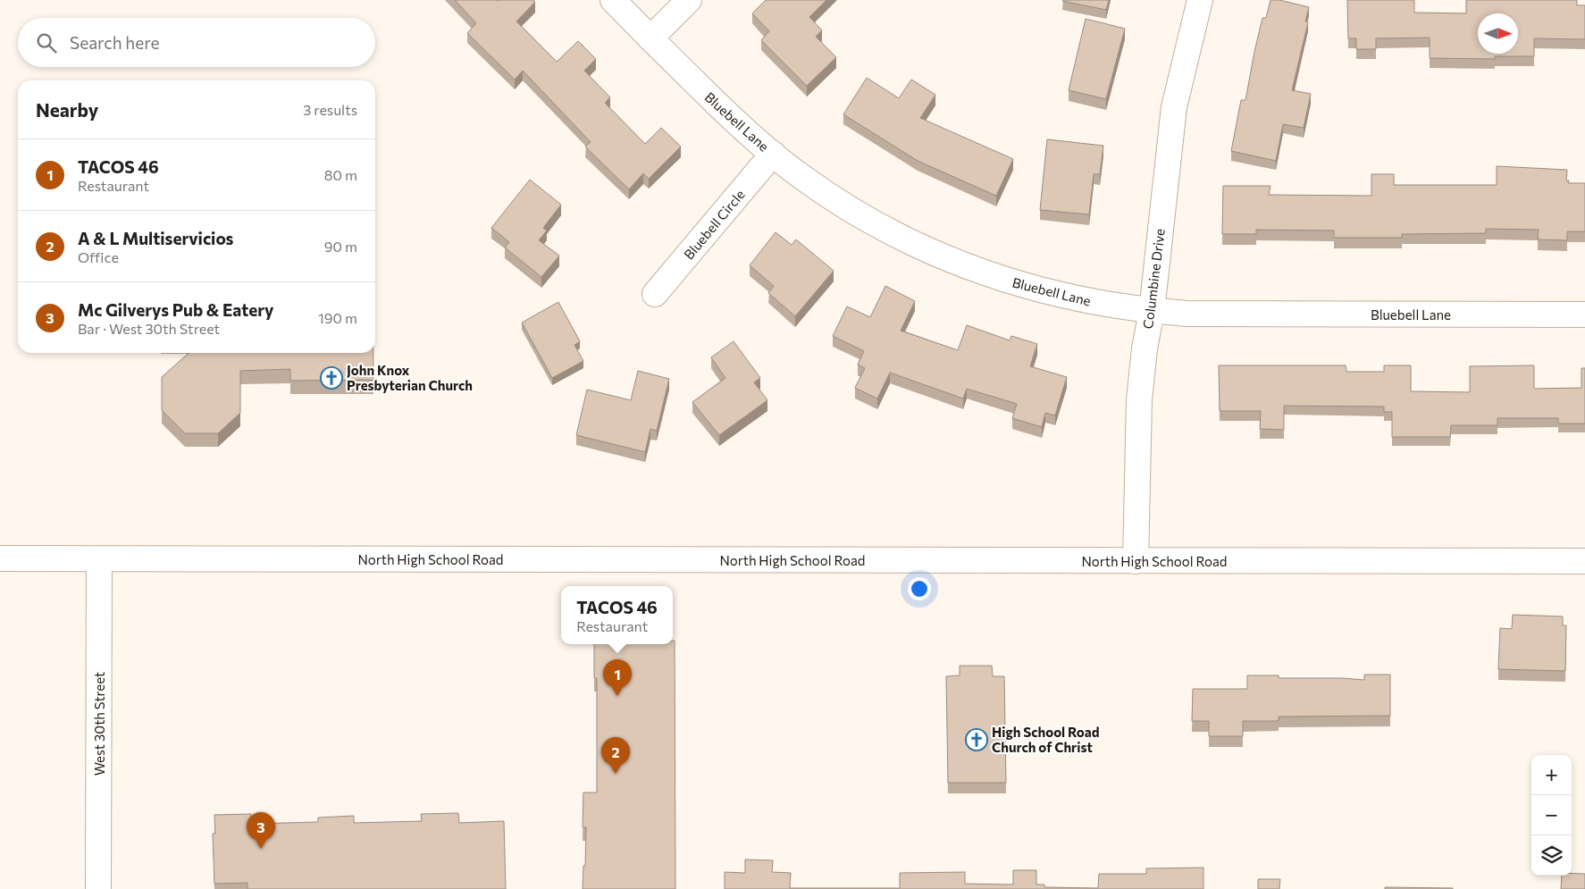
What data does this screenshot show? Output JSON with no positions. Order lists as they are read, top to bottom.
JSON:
{
  "streets": {
    "street": [
      "Bluebell Lane",
      "Bluebell Circle",
      "Columbine Drive",
      "North High School Road",
      "West 30th Street"
    ]
  },
  "crossings": [
    ["Bluebell Lane", "Bluebell Circle"],
    ["Bluebell Lane", "Columbine Drive"],
    ["Columbine Drive", "North High School Road"],
    ["North High School Road", "West 30th Street"]
  ],
  "places": {
    "church": ["John Knox Presbyterian Church", "High School Road Church of Christ"]
  },
  "north": "right",
  "page": {
    "search": "Search here",
    "heading": ["Nearby", "3 results"],
    "list": [
      {
        "mark": "1",
        "name": "TACOS 46",
        "note": "Restaurant",
        "value": "80 m"
      },
      {
        "mark": "2",
        "name": "A & L Multiservicios",
        "note": "Office",
        "value": "90 m"
      },
      {
        "mark": "3",
        "name": "Mc Gilverys Pub & Eatery",
        "note": "Bar · West 30th Street",
        "value": "190 m"
      }
    ],
    "popup": ["TACOS 46", "Restaurant"],
    "pins": ["1", "2", "3"],
    "map_buttons": ["+", "−"]
  }
}
